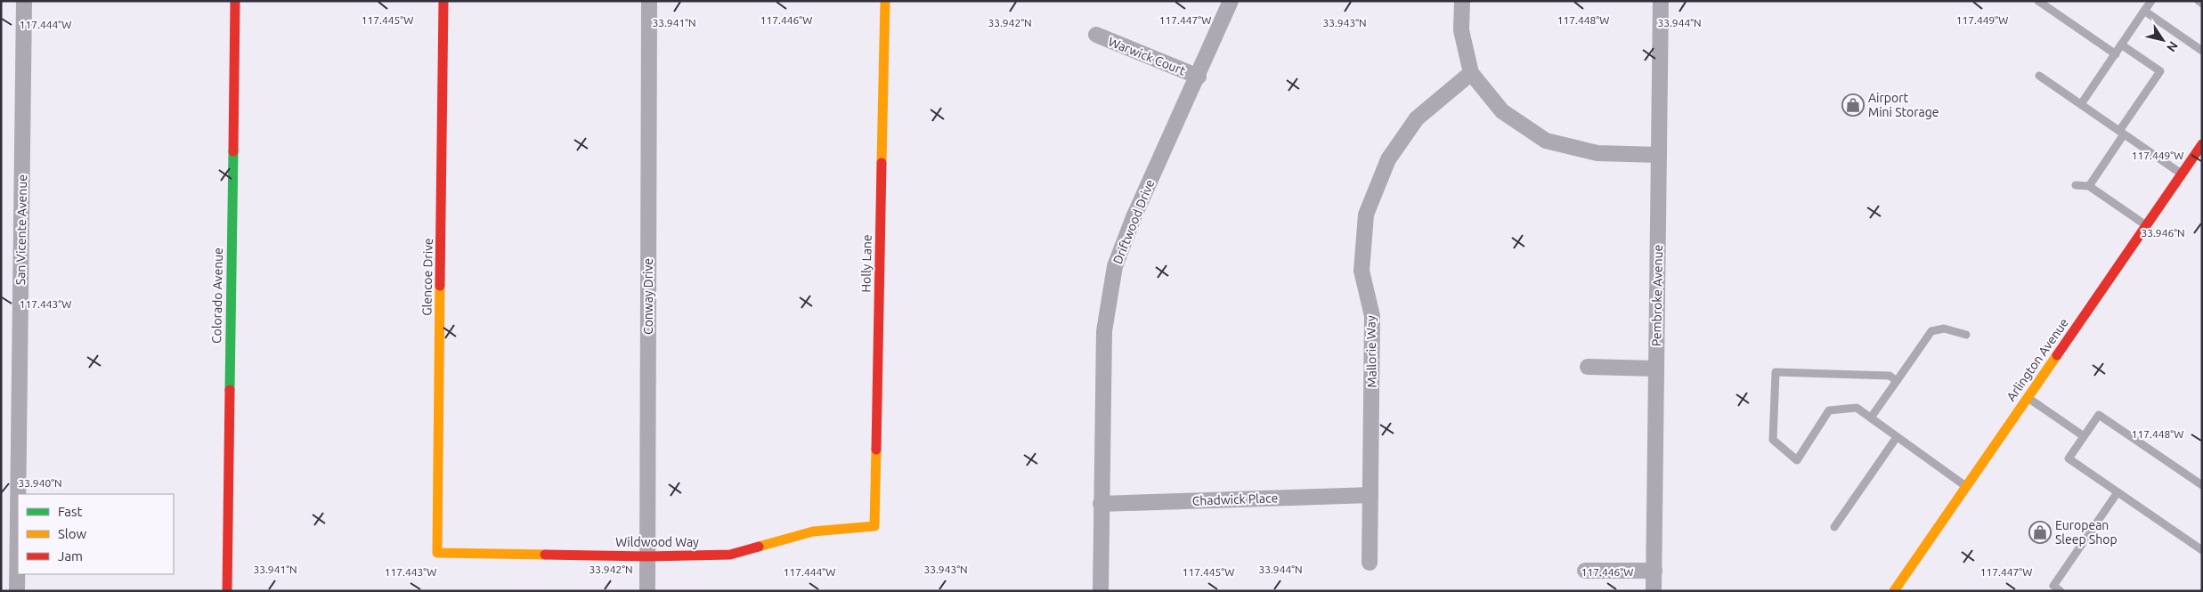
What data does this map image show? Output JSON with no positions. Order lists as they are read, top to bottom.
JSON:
{
  "streets": {
    "street": [
      "Warwick Court",
      "Driftwood Drive",
      "San Vicente Avenue",
      "Holly Lane",
      "Glencoe Drive",
      "Colorado Avenue",
      "Pembroke Avenue",
      "Conway Drive",
      "Mallorie Way",
      "Arlington Avenue",
      "Chadwick Place",
      "Wildwood Way"
    ]
  },
  "crossings": [
    ["Warwick Court", "Driftwood Drive"],
    ["Driftwood Drive", "Chadwick Place"],
    ["Holly Lane", "Wildwood Way"],
    ["Glencoe Drive", "Wildwood Way"],
    ["Conway Drive", "Wildwood Way"],
    ["Mallorie Way", "Chadwick Place"]
  ],
  "places": {
    "shop": ["Airport Mini Storage", "European Sleep Shop"]
  },
  "legend": ["Fast", "Slow", "Jam"],
  "north": "bottom right",
  "coordinates": [
    "117.445°W",
    "117.446°W",
    "117.447°W",
    "117.448°W",
    "117.449°W",
    "33.941°N",
    "33.942°N",
    "33.943°N",
    "33.944°N",
    "117.444°W",
    "33.946°N",
    "117.443°W",
    "33.940°N"
  ]
}
